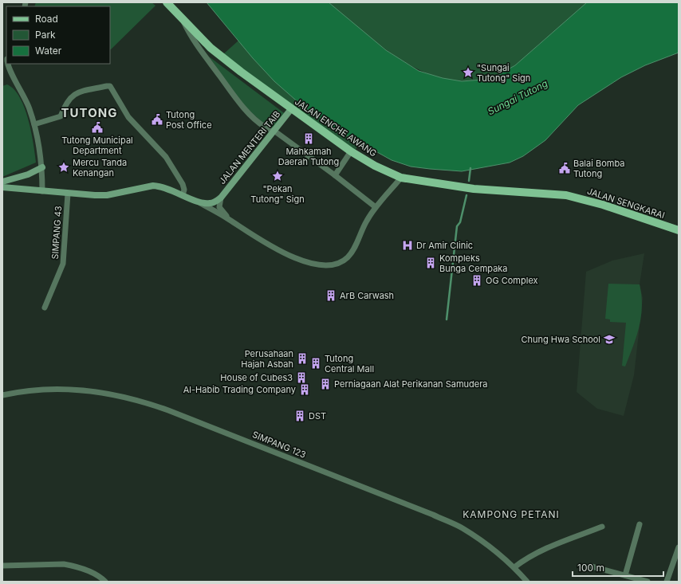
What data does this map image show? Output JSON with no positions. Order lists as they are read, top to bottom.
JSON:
{
  "streets": {
    "main road": ["JALAN ENCHE AWANG", "JALAN SENGKARAI"],
    "street": ["JALAN MENTERI TAIB", "SIMPANG 43", "SIMPANG 123"]
  },
  "crossings": [
    ["JALAN ENCHE AWANG", "JALAN MENTERI TAIB"],
    ["JALAN ENCHE AWANG", "JALAN SENGKARAI"]
  ],
  "districts": ["TUTONG", "KAMPONG PETANI"],
  "water": ["Sungai Tutong"],
  "places": {
    "place": ["\"Sungai Tutong\" Sign", "Mercu Tanda Kenangan", "\"Pekan Tutong\" Sign"],
    "public building": ["Tutong Post Office", "Tutong Municipal Department", "Balai Bomba Tutong"],
    "building": [
      "Mahkamah Daerah Tutong",
      "Kompleks Bunga Cempaka",
      "OG Complex",
      "ArB Carwash",
      "Perusahaan Hajah Asbah",
      "Tutong Central Mall",
      "House of Cubes3",
      "Perniagaan Alat Perikanan Samudera",
      "Al-Habib Trading Company",
      "DST"
    ],
    "hospital": ["Dr Amir Clinic"],
    "school or university": ["Chung Hwa School"]
  },
  "legend": ["Road", "Park", "Water"],
  "scale_bar": "100 m"
}
